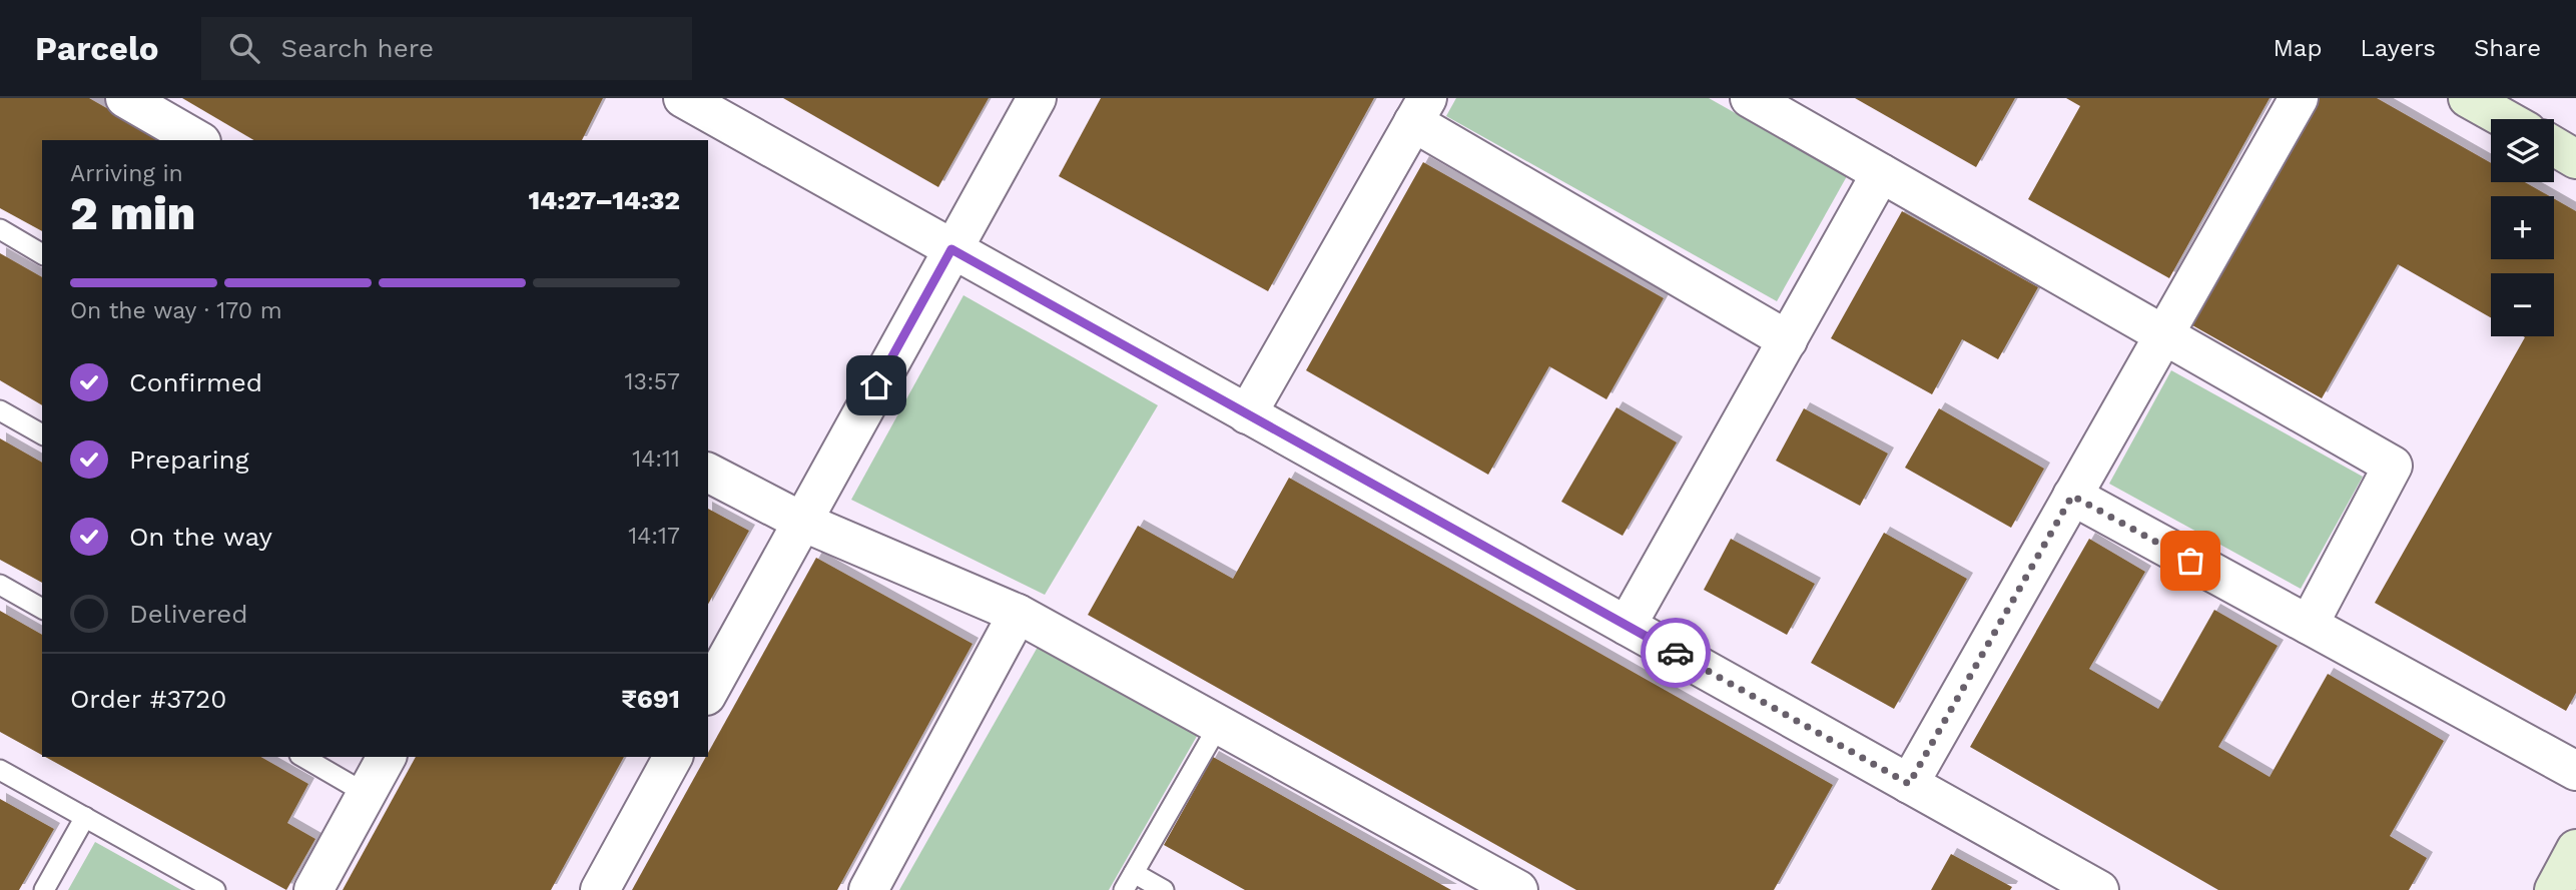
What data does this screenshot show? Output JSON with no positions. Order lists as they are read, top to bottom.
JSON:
{
  "page": {
    "header": "Parcelo",
    "search": "Search here",
    "nav": ["Map", "Layers", "Share"],
    "map_buttons": ["+", "−"],
    "heading": ["2 min", "Arriving in", "14:27–14:32"],
    "panel": ["Order #3720", "₹691"],
    "bar": "On the way · 170 m",
    "list": [
      ["Confirmed", "13:57"],
      ["Preparing", "14:11"],
      ["On the way", "14:17"],
      "Delivered"
    ]
  }
}
